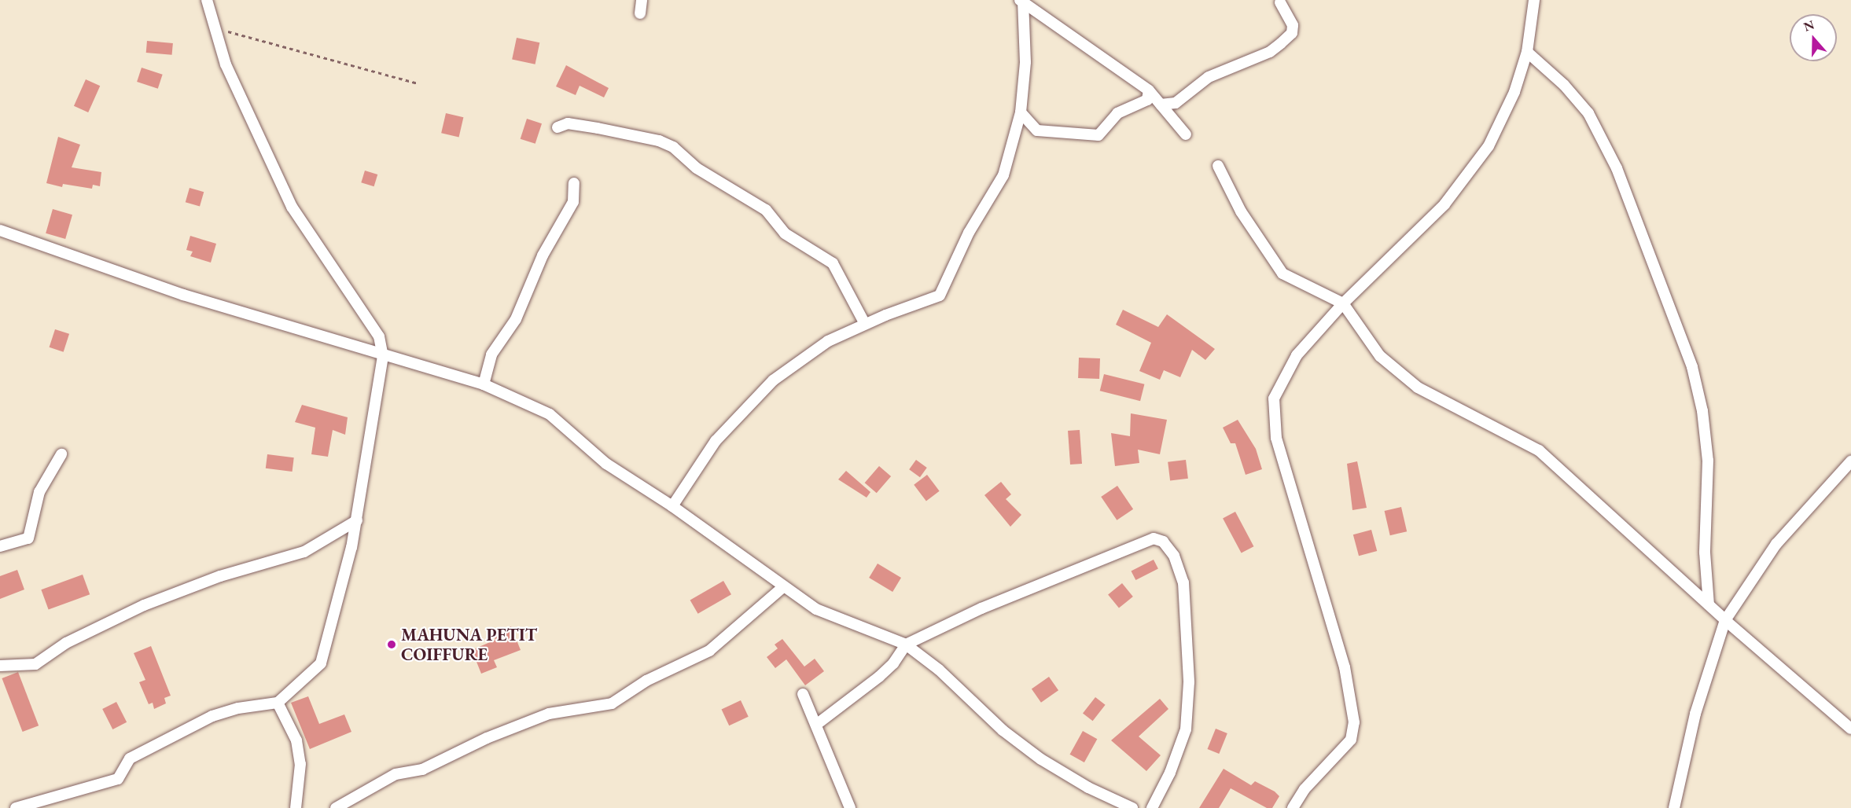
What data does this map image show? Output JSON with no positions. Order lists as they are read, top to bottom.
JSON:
{
  "places": ["MAHUNA PETIT COIFFURE"],
  "north": "top"
}
